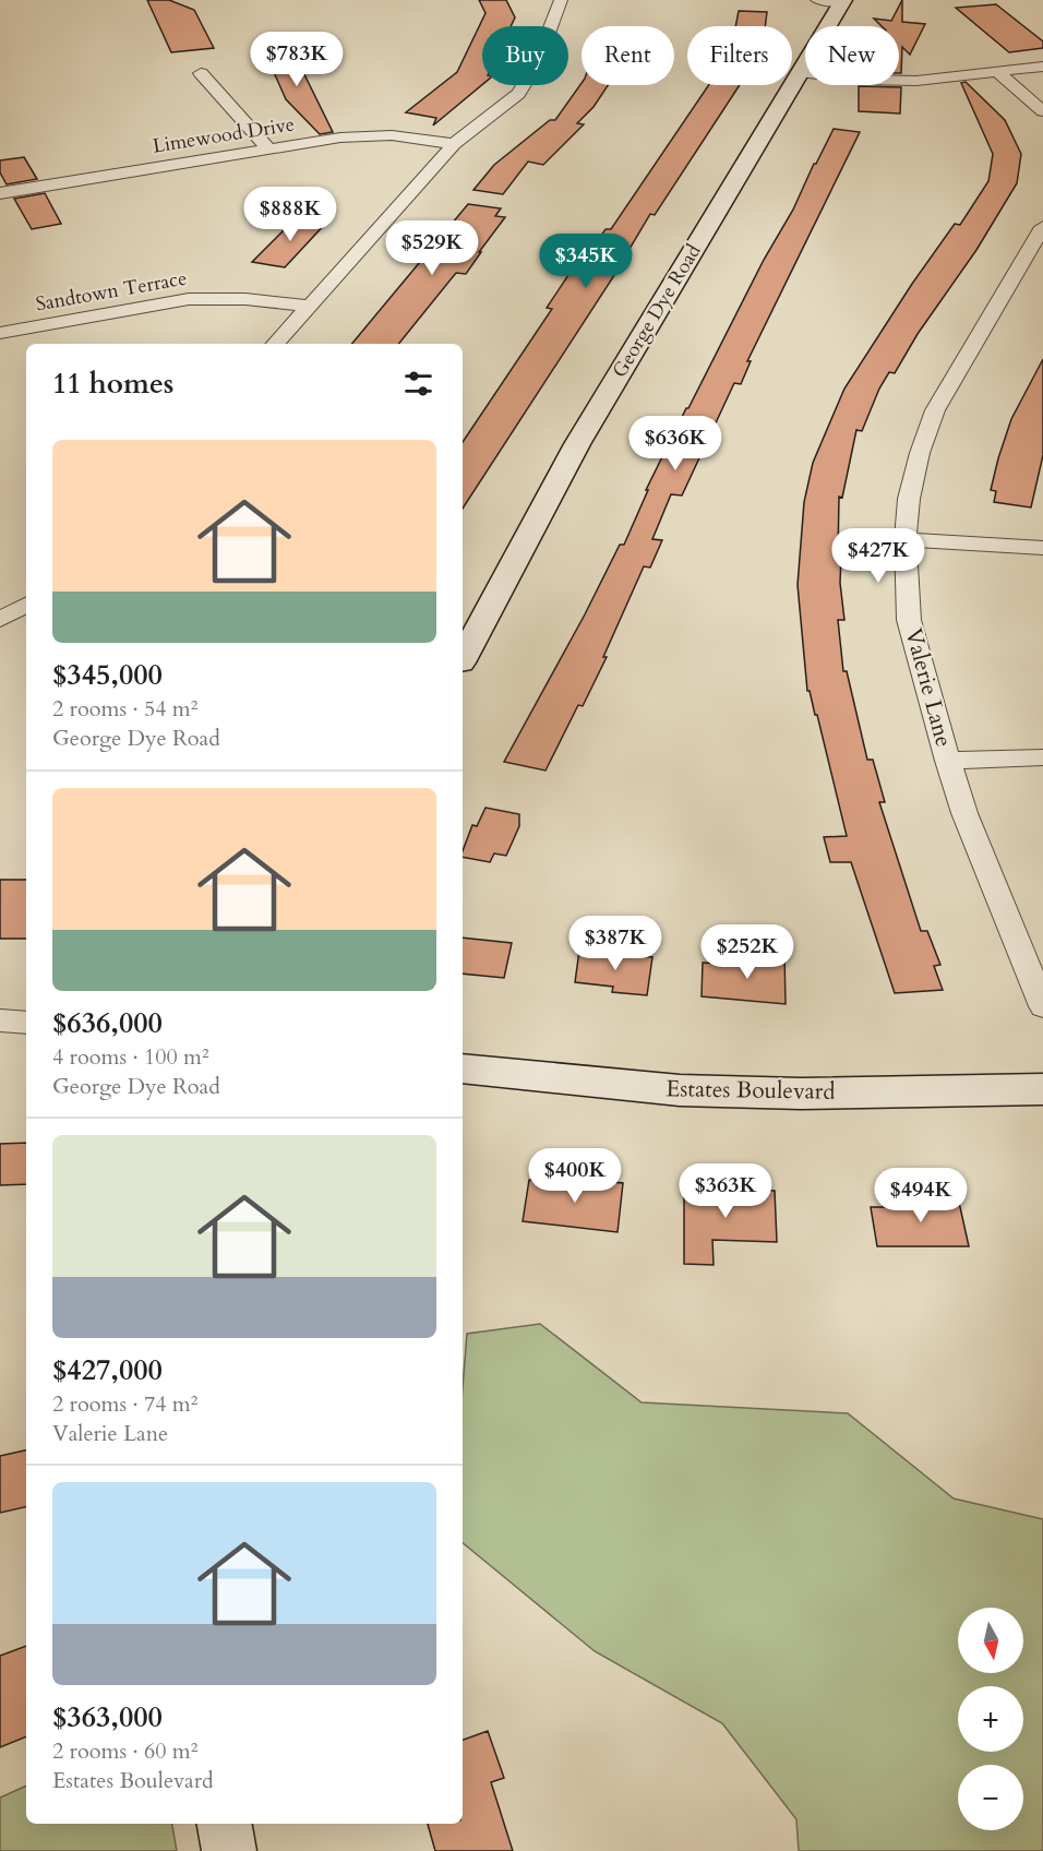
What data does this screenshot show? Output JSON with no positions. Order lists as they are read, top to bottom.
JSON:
{
  "streets": {
    "street": [
      "Limewood Drive",
      "Sandtown Terrace",
      "George Dye Road",
      "Valerie Lane",
      "Estates Boulevard"
    ]
  },
  "north": "bottom",
  "page": {
    "chip": [
      "Buy",
      "Rent",
      "Filters",
      "New"
    ],
    "price": [
      "$783K",
      "$888K",
      "$529K",
      "$345K",
      "$636K",
      "$427K",
      "$387K",
      "$252K",
      "$400K",
      "$363K",
      "$494K"
    ],
    "heading": "11 homes",
    "list": [
      {
        "name": "$345,000",
        "note": "2 rooms · 54 m² · George Dye Road"
      },
      {
        "name": "$636,000",
        "note": "4 rooms · 100 m² · George Dye Road"
      },
      {
        "name": "$427,000",
        "note": "2 rooms · 74 m² · Valerie Lane"
      },
      {
        "name": "$363,000",
        "note": "2 rooms · 60 m² · Estates Boulevard"
      }
    ],
    "map_buttons": ["+", "−"]
  }
}
